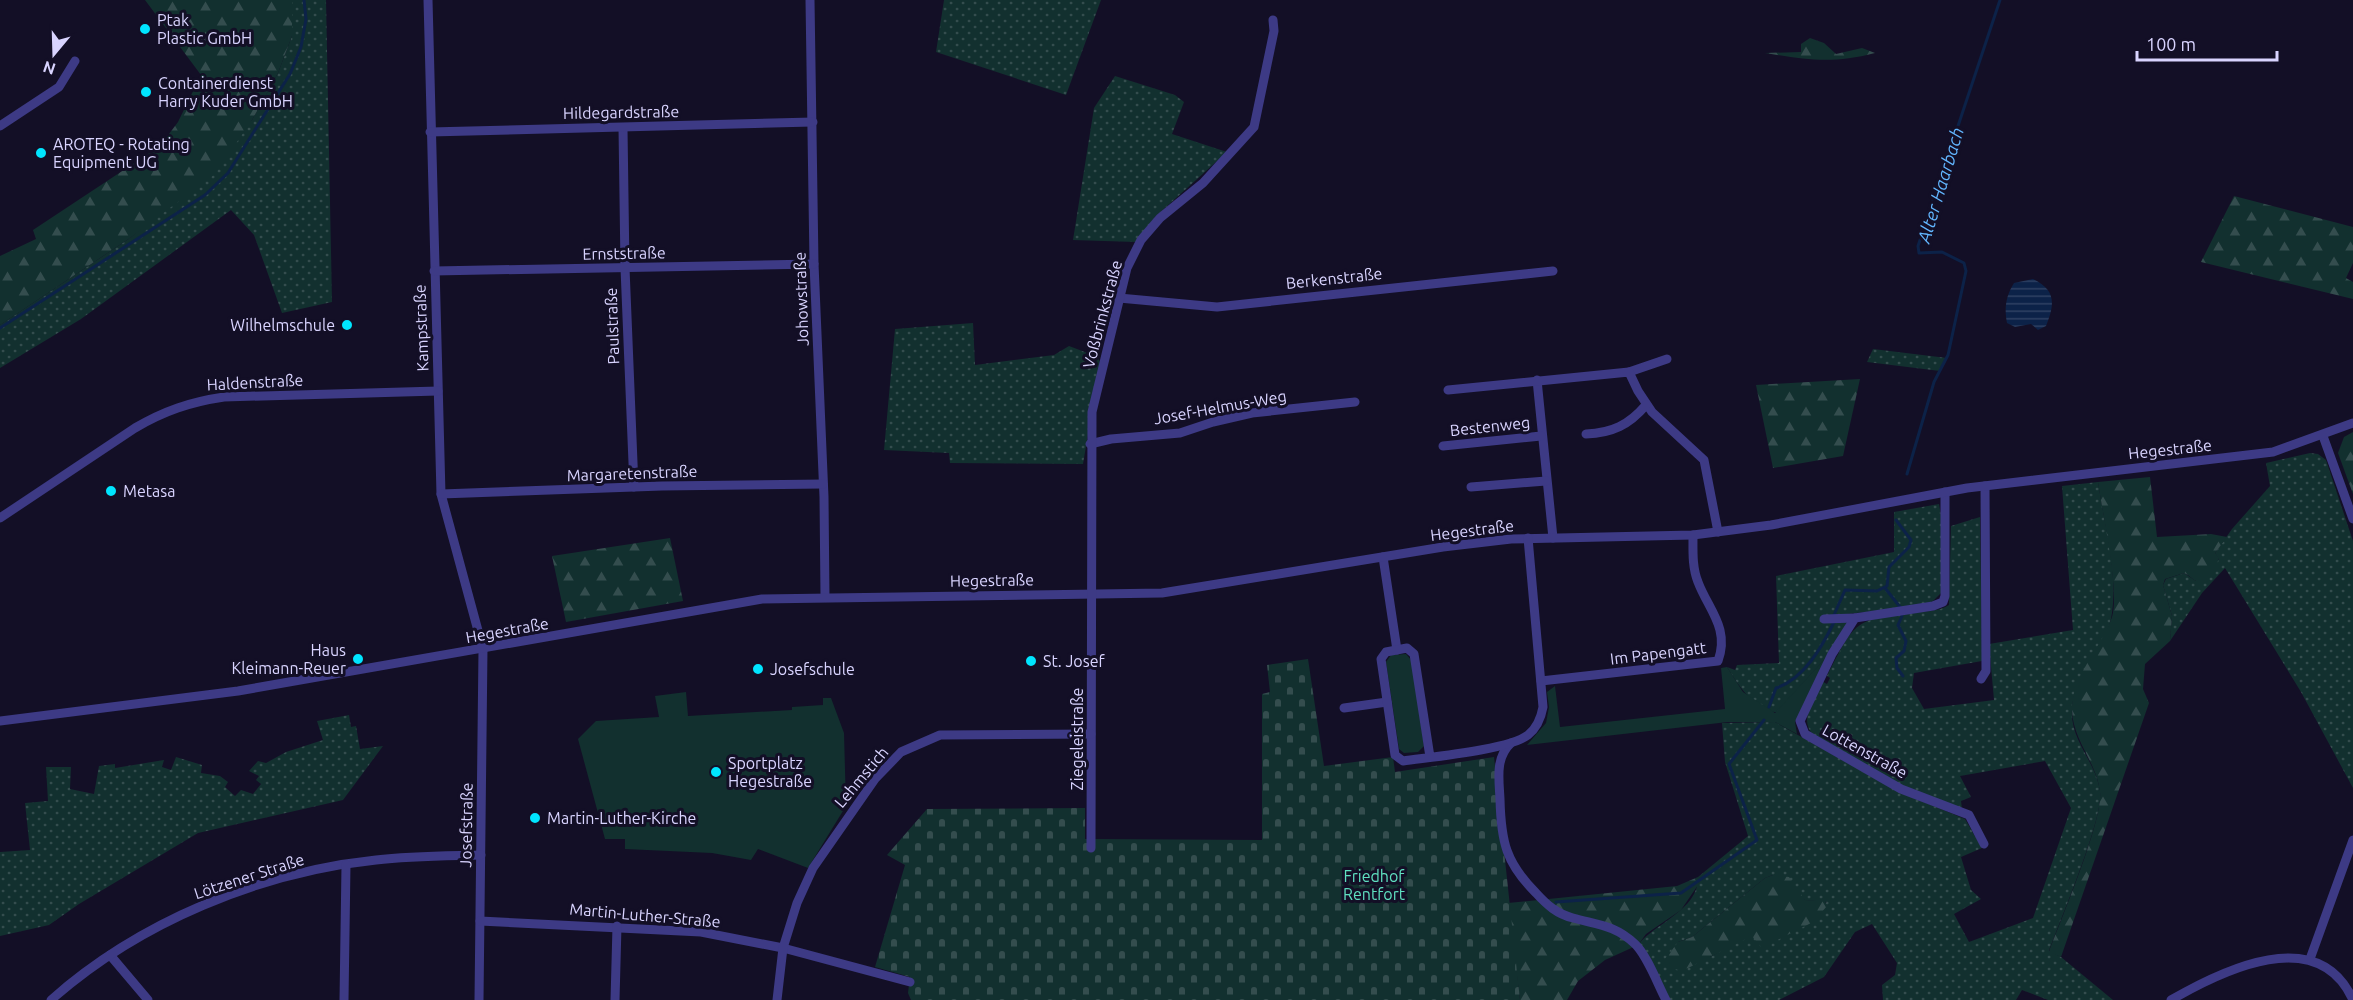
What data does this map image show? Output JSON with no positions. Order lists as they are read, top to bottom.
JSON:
{
  "streets": {
    "street": [
      "Hildegardstraße",
      "Ernststraße",
      "Berkenstraße",
      "Johowstraße",
      "Voßbrinkstraße",
      "Paulstraße",
      "Kampstraße",
      "Haldenstraße",
      "Josef-Helmus-Weg",
      "Bestenweg",
      "Hegestraße",
      "Margaretenstraße",
      "Im Papengatt",
      "Ziegeleistraße",
      "Lottenstraße",
      "Lehmstich",
      "Josefstraße",
      "Lötzener Straße",
      "Martin-Luther-Straße"
    ]
  },
  "crossings": [
    ["Hildegardstraße", "Johowstraße"],
    ["Hildegardstraße", "Paulstraße"],
    ["Hildegardstraße", "Kampstraße"],
    ["Ernststraße", "Johowstraße"],
    ["Ernststraße", "Paulstraße"],
    ["Ernststraße", "Kampstraße"],
    ["Berkenstraße", "Voßbrinkstraße"],
    ["Johowstraße", "Hegestraße"],
    ["Johowstraße", "Margaretenstraße"],
    ["Voßbrinkstraße", "Josef-Helmus-Weg"],
    ["Voßbrinkstraße", "Hegestraße"],
    ["Voßbrinkstraße", "Ziegeleistraße"],
    ["Paulstraße", "Margaretenstraße"],
    ["Kampstraße", "Haldenstraße"],
    ["Kampstraße", "Hegestraße"],
    ["Kampstraße", "Margaretenstraße"],
    ["Kampstraße", "Josefstraße"],
    ["Bestenweg", "Hegestraße"],
    ["Hegestraße", "Im Papengatt"],
    ["Hegestraße", "Ziegeleistraße"],
    ["Hegestraße", "Josefstraße"],
    ["Ziegeleistraße", "Lehmstich"],
    ["Lehmstich", "Martin-Luther-Straße"],
    ["Josefstraße", "Lötzener Straße"],
    ["Josefstraße", "Martin-Luther-Straße"]
  ],
  "water": ["Alter Haarbach"],
  "parks": ["Friedhof Rentfort"],
  "places": [
    "Ptak Plastic GmbH",
    "Containerdienst Harry Kuder GmbH",
    "AROTEQ - Rotating Equipment UG",
    "Wilhelmschule",
    "Metasa",
    "Haus Kleimann-Reuer",
    "St. Josef",
    "Josefschule",
    "Sportplatz Hegestraße",
    "Martin-Luther-Kirche"
  ],
  "scale_bar": "100 m",
  "north": "bottom"
}
